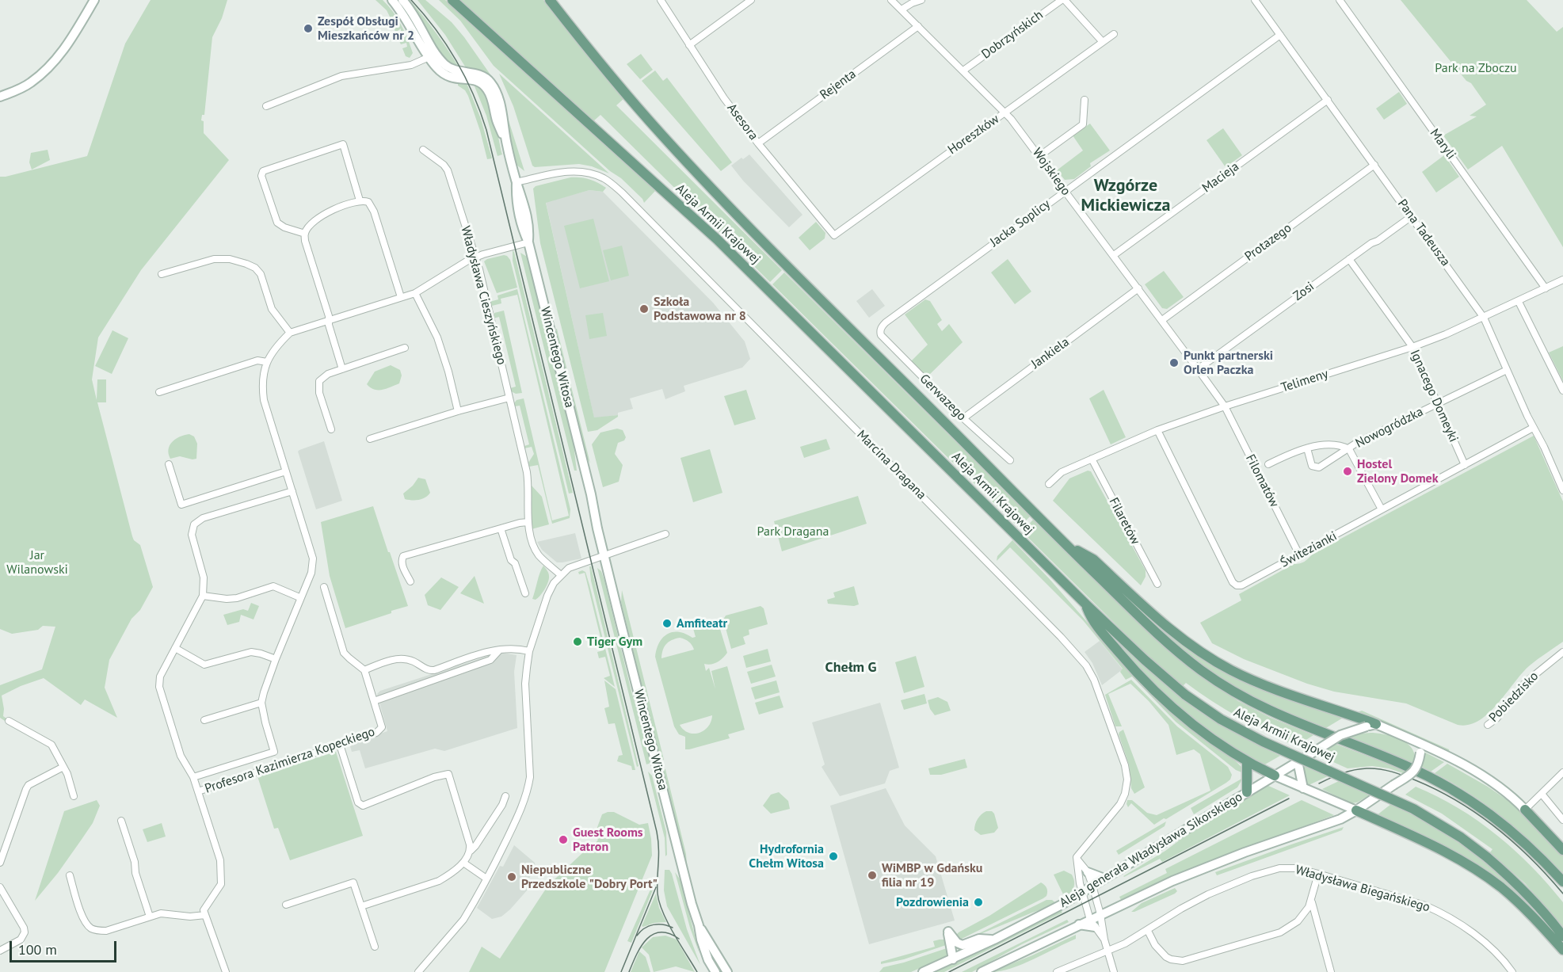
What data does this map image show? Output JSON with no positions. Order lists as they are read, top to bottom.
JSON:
{
  "streets": {
    "main road": ["Aleja Armii Krajowej"],
    "street": [
      "Dobrzyńskich",
      "Rejenta",
      "Asesora",
      "Horeszków",
      "Maryli",
      "Wojskiego",
      "Macieja",
      "Jacka Soplicy",
      "Pana Tadeusza",
      "Protazego",
      "Zosi",
      "Władysława Cieszyńskiego",
      "Jankiela",
      "Wincentego Witosa",
      "Telimeny",
      "Ignacego Domeyki",
      "Gerwazego",
      "Nowogródzka",
      "Marcina Dragana",
      "Filomatów",
      "Filaretów",
      "Świtezianki",
      "Pobiedzisko",
      "Profesora Kazimierza Kopeckiego",
      "Aleja generała Władysława Sikorskiego",
      "Władysława Biegańskiego"
    ]
  },
  "crossings": [
    ["Dobrzyńskich", "Wojskiego"],
    ["Rejenta", "Asesora"],
    ["Rejenta", "Wojskiego"],
    ["Asesora", "Horeszków"],
    ["Horeszków", "Wojskiego"],
    ["Maryli", "Telimeny"],
    ["Wojskiego", "Macieja"],
    ["Wojskiego", "Jacka Soplicy"],
    ["Wojskiego", "Protazego"],
    ["Wojskiego", "Zosi"],
    ["Wojskiego", "Jankiela"],
    ["Wojskiego", "Telimeny"],
    ["Wojskiego", "Filomatów"],
    ["Macieja", "Pana Tadeusza"],
    ["Jacka Soplicy", "Pana Tadeusza"],
    ["Jacka Soplicy", "Gerwazego"],
    ["Pana Tadeusza", "Protazego"],
    ["Pana Tadeusza", "Zosi"],
    ["Pana Tadeusza", "Telimeny"],
    ["Pana Tadeusza", "Nowogródzka"],
    ["Pana Tadeusza", "Świtezianki"],
    ["Zosi", "Ignacego Domeyki"],
    ["Jankiela", "Gerwazego"],
    ["Wincentego Witosa", "Marcina Dragana"],
    ["Telimeny", "Ignacego Domeyki"],
    ["Telimeny", "Filomatów"],
    ["Telimeny", "Filaretów"],
    ["Telimeny", "Świtezianki"],
    ["Ignacego Domeyki", "Nowogródzka"],
    ["Ignacego Domeyki", "Świtezianki"],
    ["Nowogródzka", "Świtezianki"],
    ["Filomatów", "Świtezianki"]
  ],
  "districts": ["Wzgórze Mickiewicza", "Chełm G"],
  "parks": ["Park na Zboczu", "Park Dragana", "Jar Wilanowski"],
  "places": [
    "Zespół Obsługi Mieszkańców nr 2",
    "Szkoła Podstawowa nr 8",
    "Punkt partnerski Orlen Paczka",
    "Hostel Zielony Domek",
    "Amfiteatr",
    "Tiger Gym",
    "Guest Rooms Patron",
    "Hydrofornia Chełm Witosa",
    "WiMBP w Gdańsku filia nr 19",
    "Niepubliczne Przedszkole \"Dobry Port\"",
    "Pozdrowienia"
  ],
  "scale_bar": "100 m"
}
